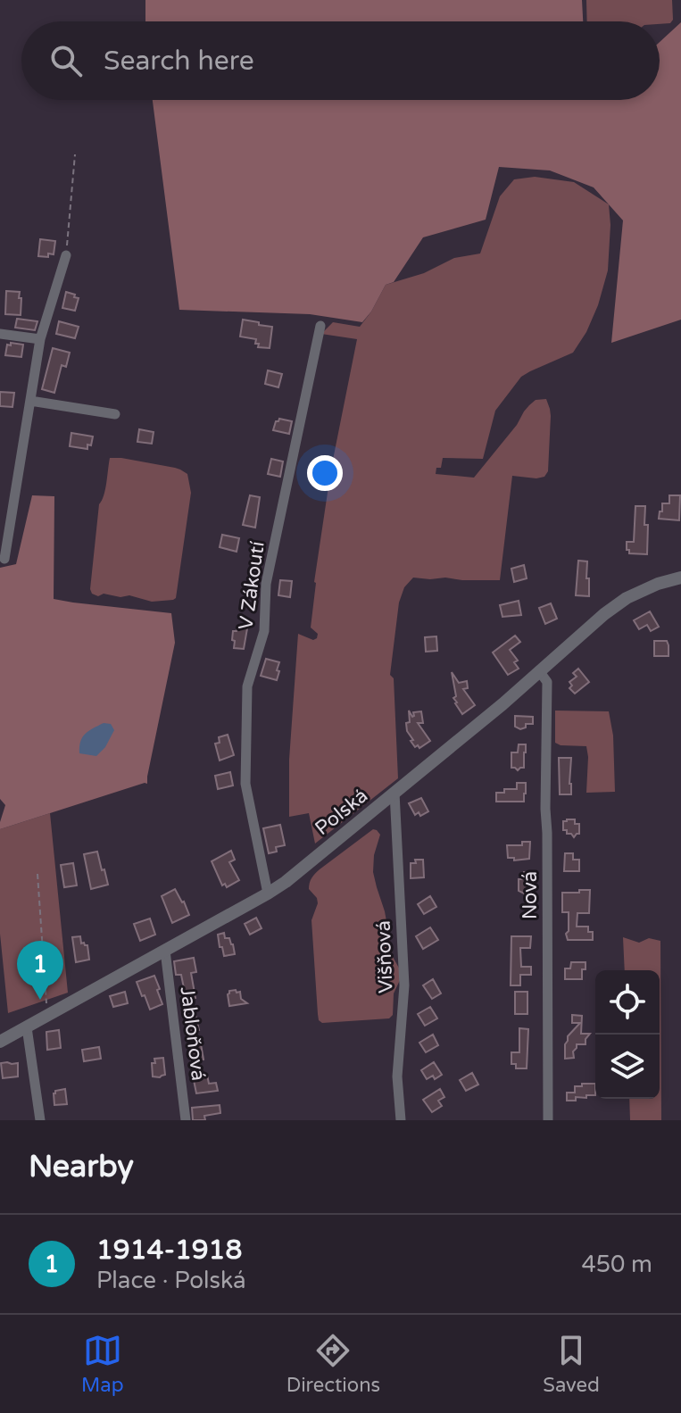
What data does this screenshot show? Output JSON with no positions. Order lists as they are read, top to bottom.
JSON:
{
  "streets": {
    "street": [
      "V Zákoutí",
      "Polská",
      "Nová",
      "Višňová",
      "Jabloňová"
    ]
  },
  "crossings": [
    ["V Zákoutí", "Polská"],
    ["Polská", "Nová"],
    ["Polská", "Višňová"],
    ["Polská", "Jabloňová"]
  ],
  "page": {
    "search": "Search here",
    "pins": "1",
    "heading": "Nearby",
    "list": [
      {
        "mark": "1",
        "name": "1914-1918",
        "note": "Place · Polská",
        "value": "450 m"
      }
    ],
    "nav": ["Map", "Directions", "Saved"]
  }
}
